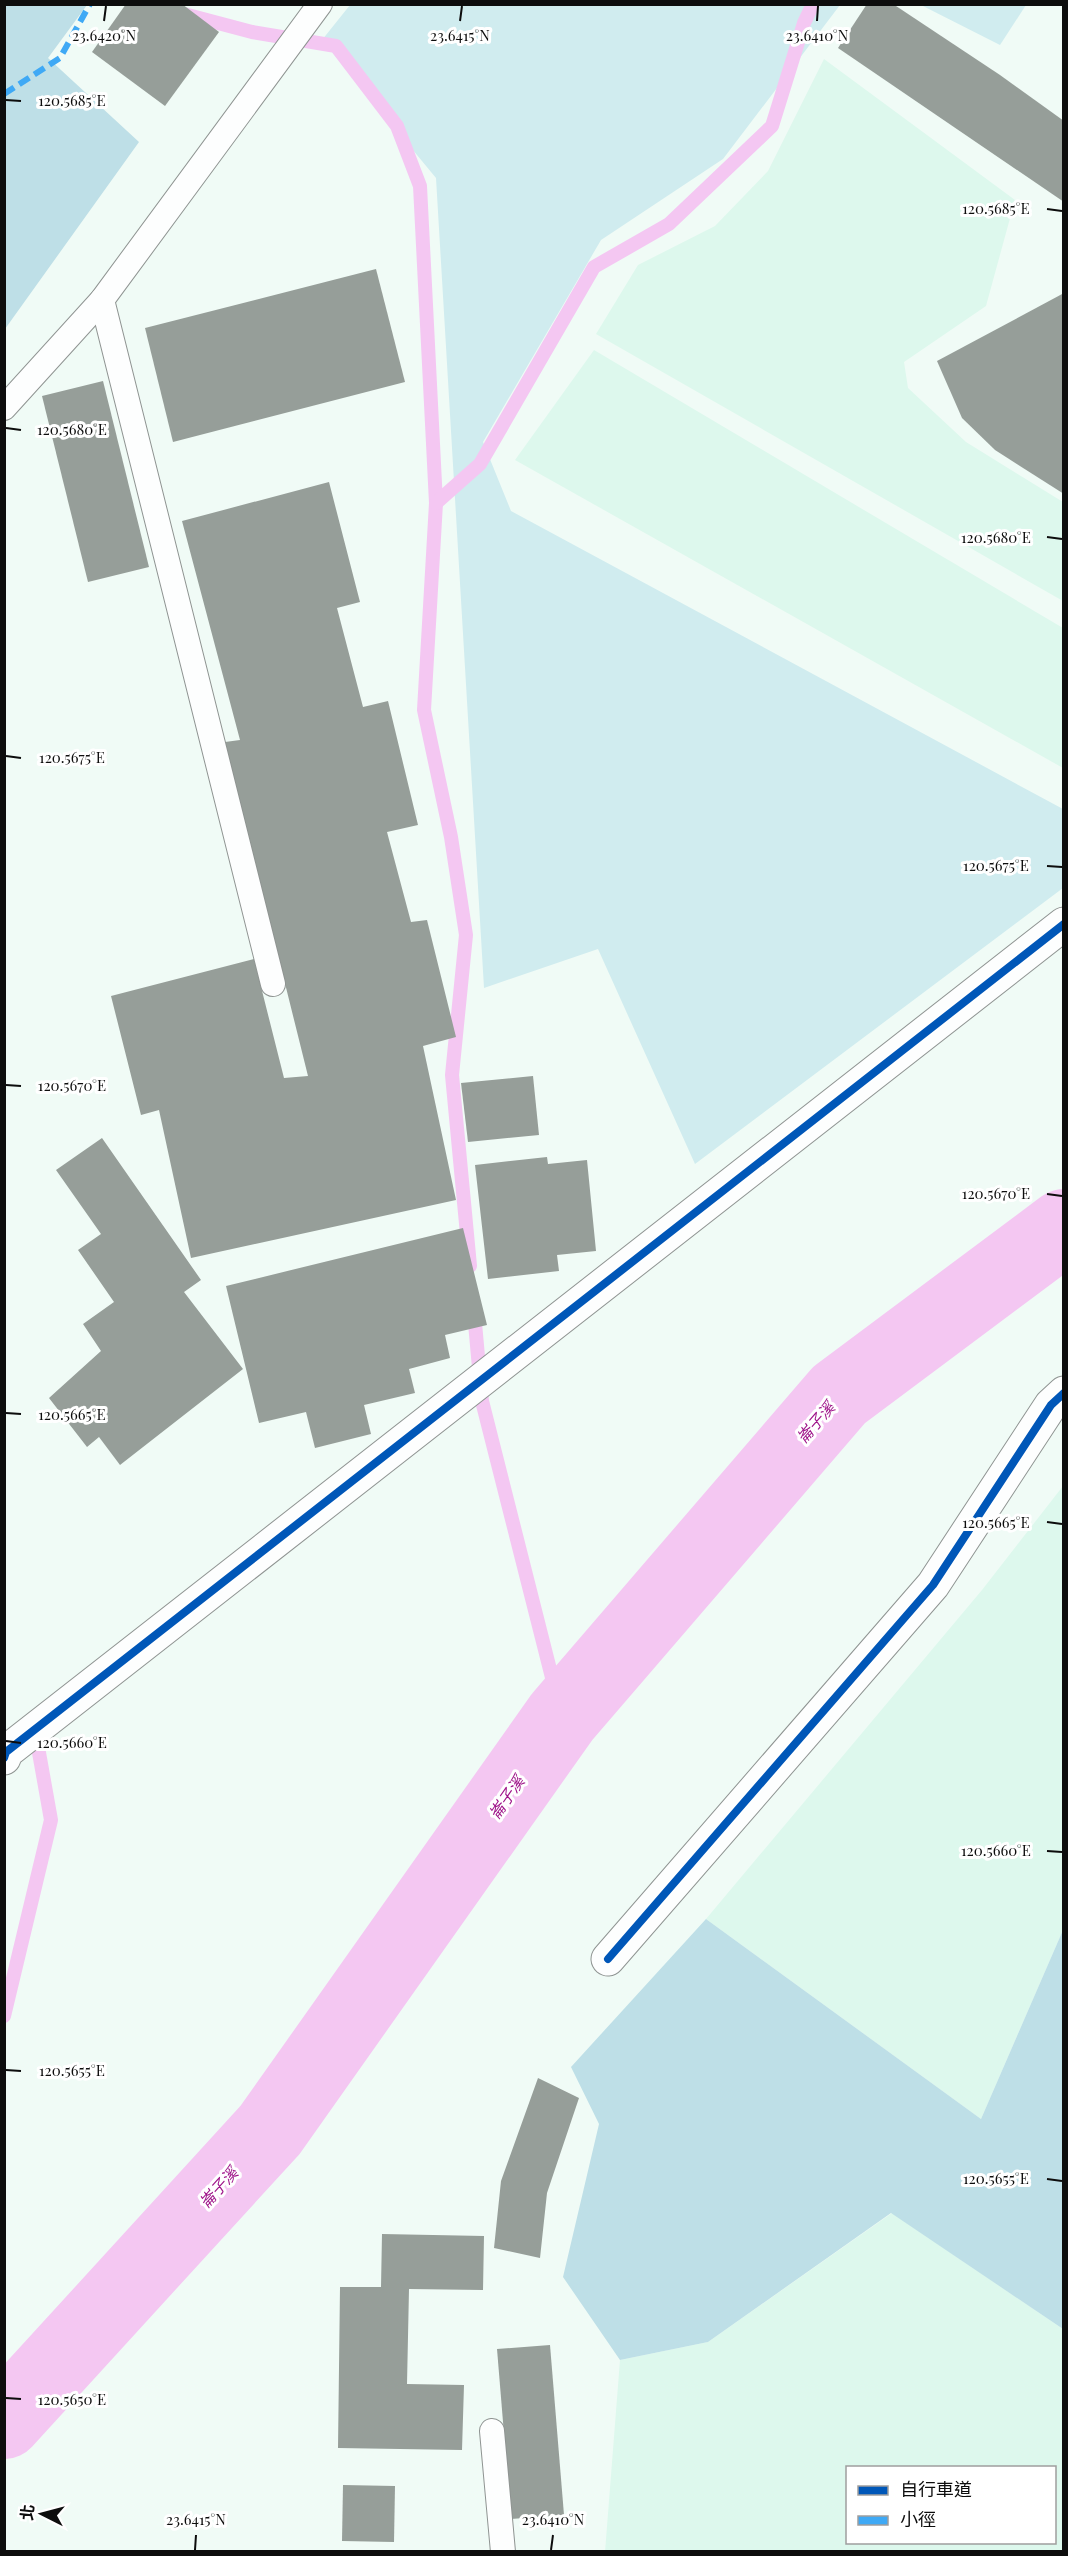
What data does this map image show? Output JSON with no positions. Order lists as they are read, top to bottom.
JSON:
{
  "water": ["崙子溪"],
  "legend": ["自行車道", "小徑"],
  "north": "left",
  "coordinates": [
    "23.6420°N",
    "23.6415°N",
    "23.6410°N",
    "120.5685°E",
    "120.5680°E",
    "120.5675°E",
    "120.5670°E",
    "120.5665°E",
    "120.5660°E",
    "120.5655°E",
    "120.5650°E"
  ]
}
